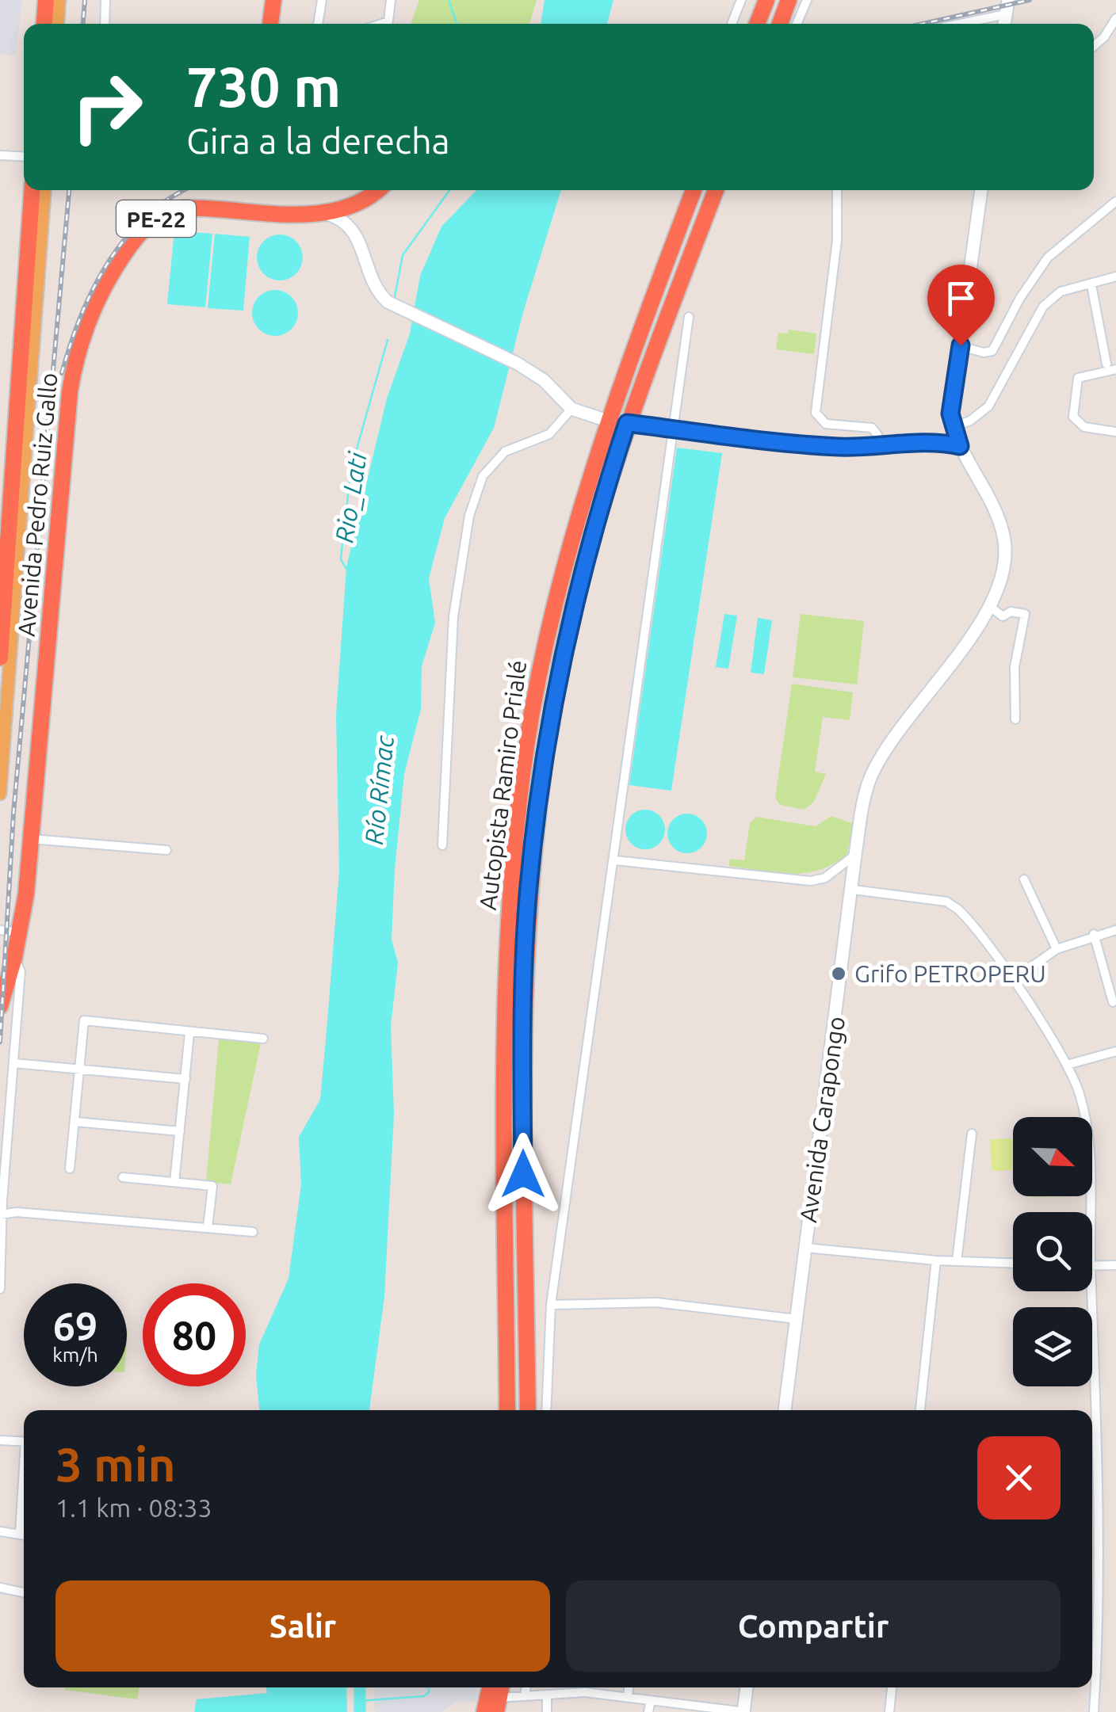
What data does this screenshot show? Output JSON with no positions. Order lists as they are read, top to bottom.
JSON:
{
  "streets": {
    "highway": ["PE-22", "Avenida Pedro Ruiz Gallo", "Autopista Ramiro Prialé"],
    "street": ["Avenida Carapongo"]
  },
  "water": ["Rio_Lati", "Río Rímac"],
  "places": ["Grifo PETROPERU"],
  "north": "bottom right",
  "page": {
    "turn": ["730 m", "Gira a la derecha"],
    "speed": "69 km/h",
    "limit": "80",
    "heading": ["3 min", "1.1 km · 08:33"],
    "buttons": ["Salir", "Compartir"]
  }
}
